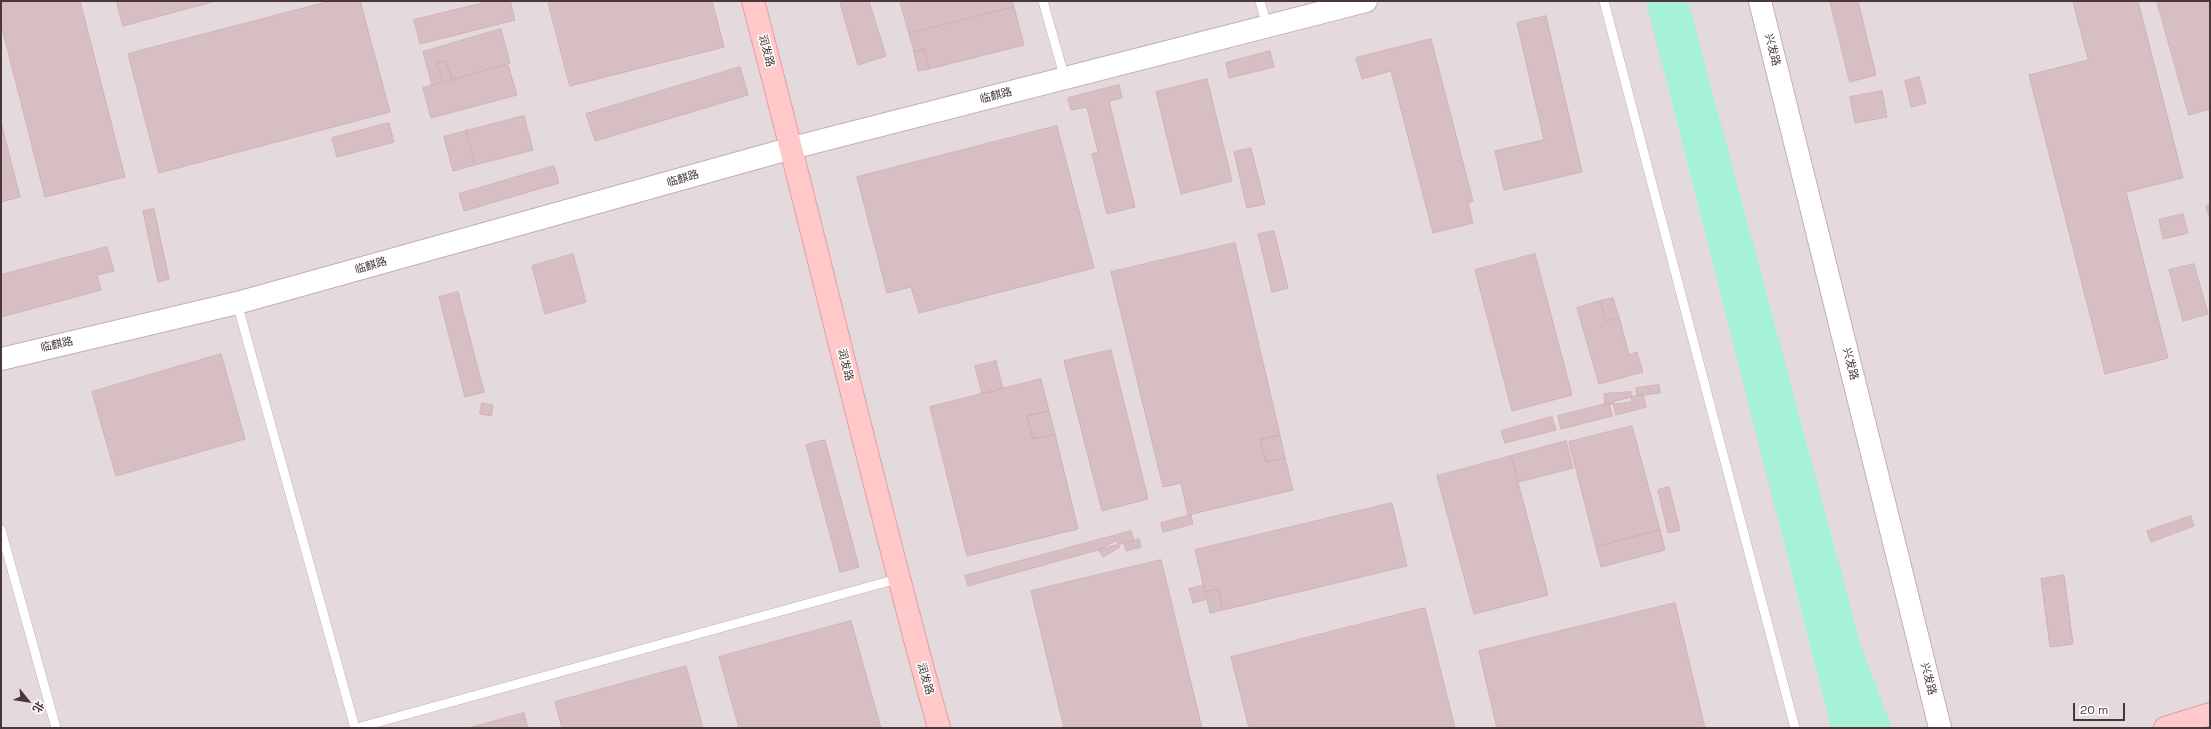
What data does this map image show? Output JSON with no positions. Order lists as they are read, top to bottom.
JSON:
{
  "streets": {
    "main road": ["润发路"],
    "street": ["兴发路", "临麒路"]
  },
  "crossings": [
    ["润发路", "临麒路"]
  ],
  "scale_bar": "20 m",
  "north": "bottom right"
}
